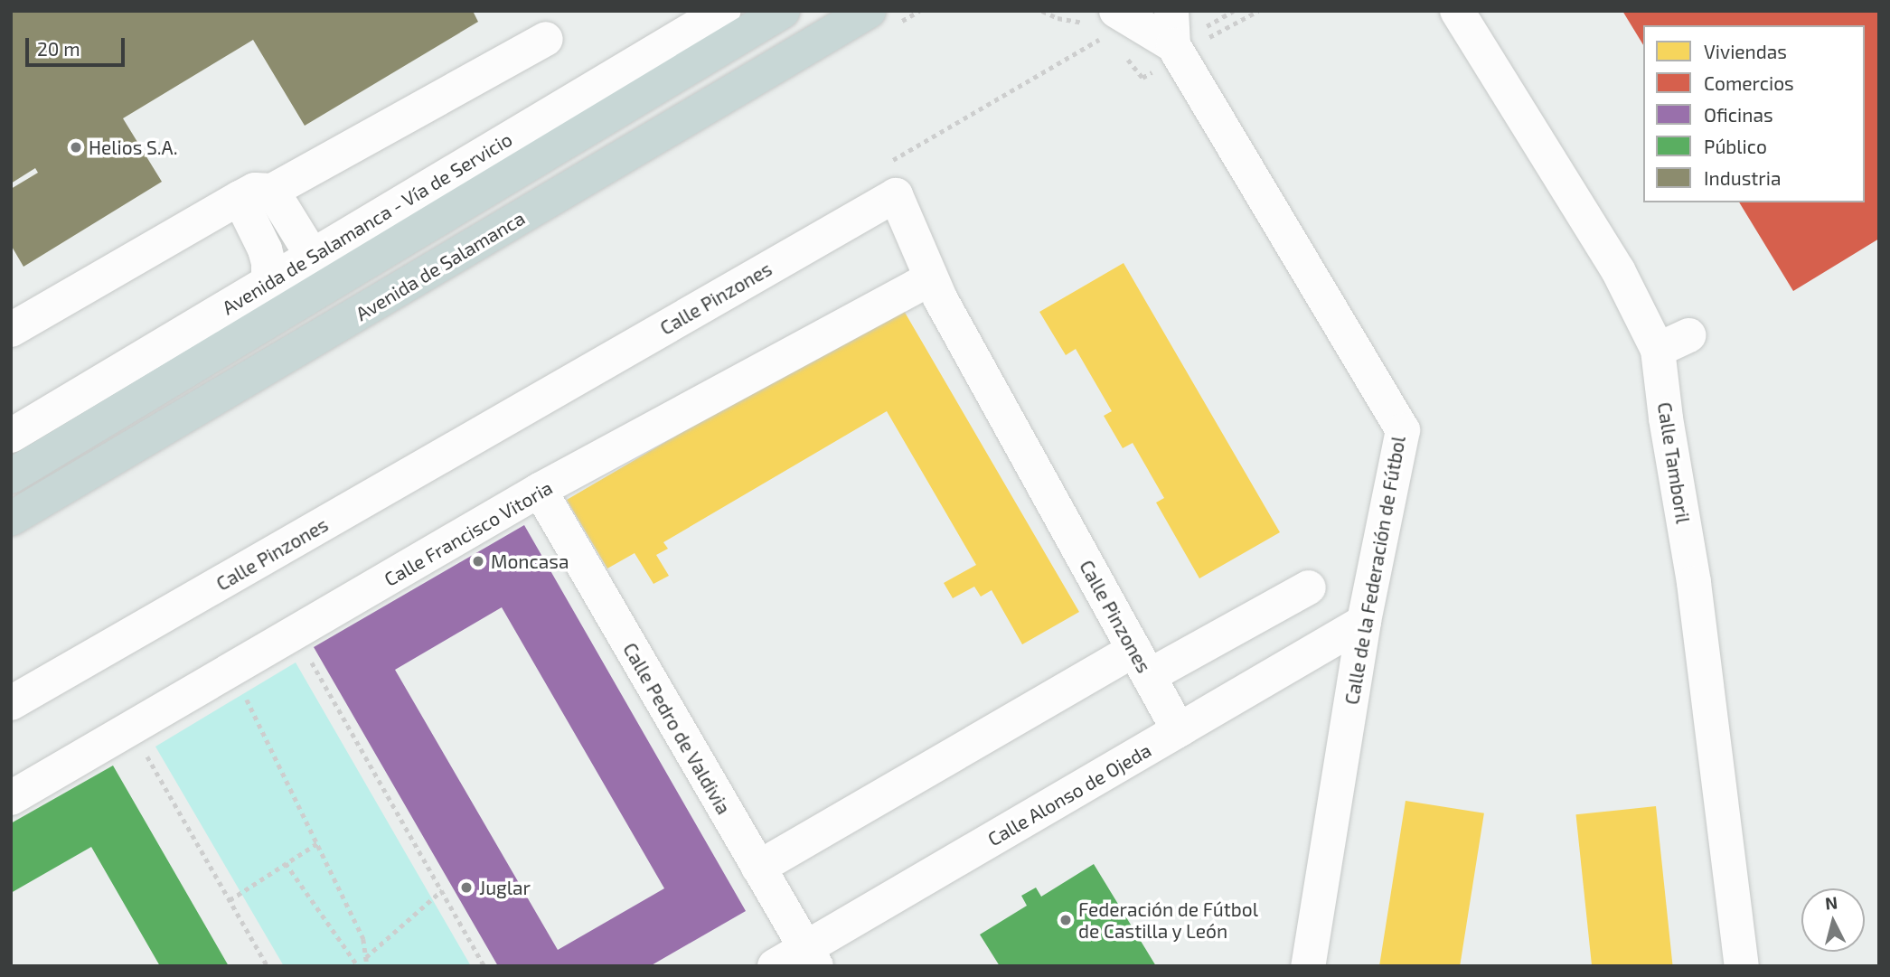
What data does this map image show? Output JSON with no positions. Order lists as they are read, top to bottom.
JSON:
{
  "streets": {
    "highway": ["Avenida de Salamanca"],
    "street": [
      "Avenida de Salamanca - Vía de Servicio",
      "Calle Pinzones",
      "Calle Tamboril",
      "Calle Francisco Vitoria",
      "Calle de la Federación de Fútbol",
      "Calle Pedro de Valdivia",
      "Calle Alonso de Ojeda"
    ]
  },
  "crossings": [
    ["Calle Pinzones", "Calle Francisco Vitoria"],
    ["Calle Pinzones", "Calle Alonso de Ojeda"],
    ["Calle Francisco Vitoria", "Calle Pedro de Valdivia"],
    ["Calle de la Federación de Fútbol", "Calle Alonso de Ojeda"],
    ["Calle Pedro de Valdivia", "Calle Alonso de Ojeda"]
  ],
  "places": [
    "Helios S.A.",
    "Moncasa",
    "Juglar",
    "Federación de Fútbol de Castilla y León"
  ],
  "legend": [
    "Viviendas",
    "Comercios",
    "Oficinas",
    "Público",
    "Industria"
  ],
  "scale_bar": "20 m",
  "north": "top"
}
